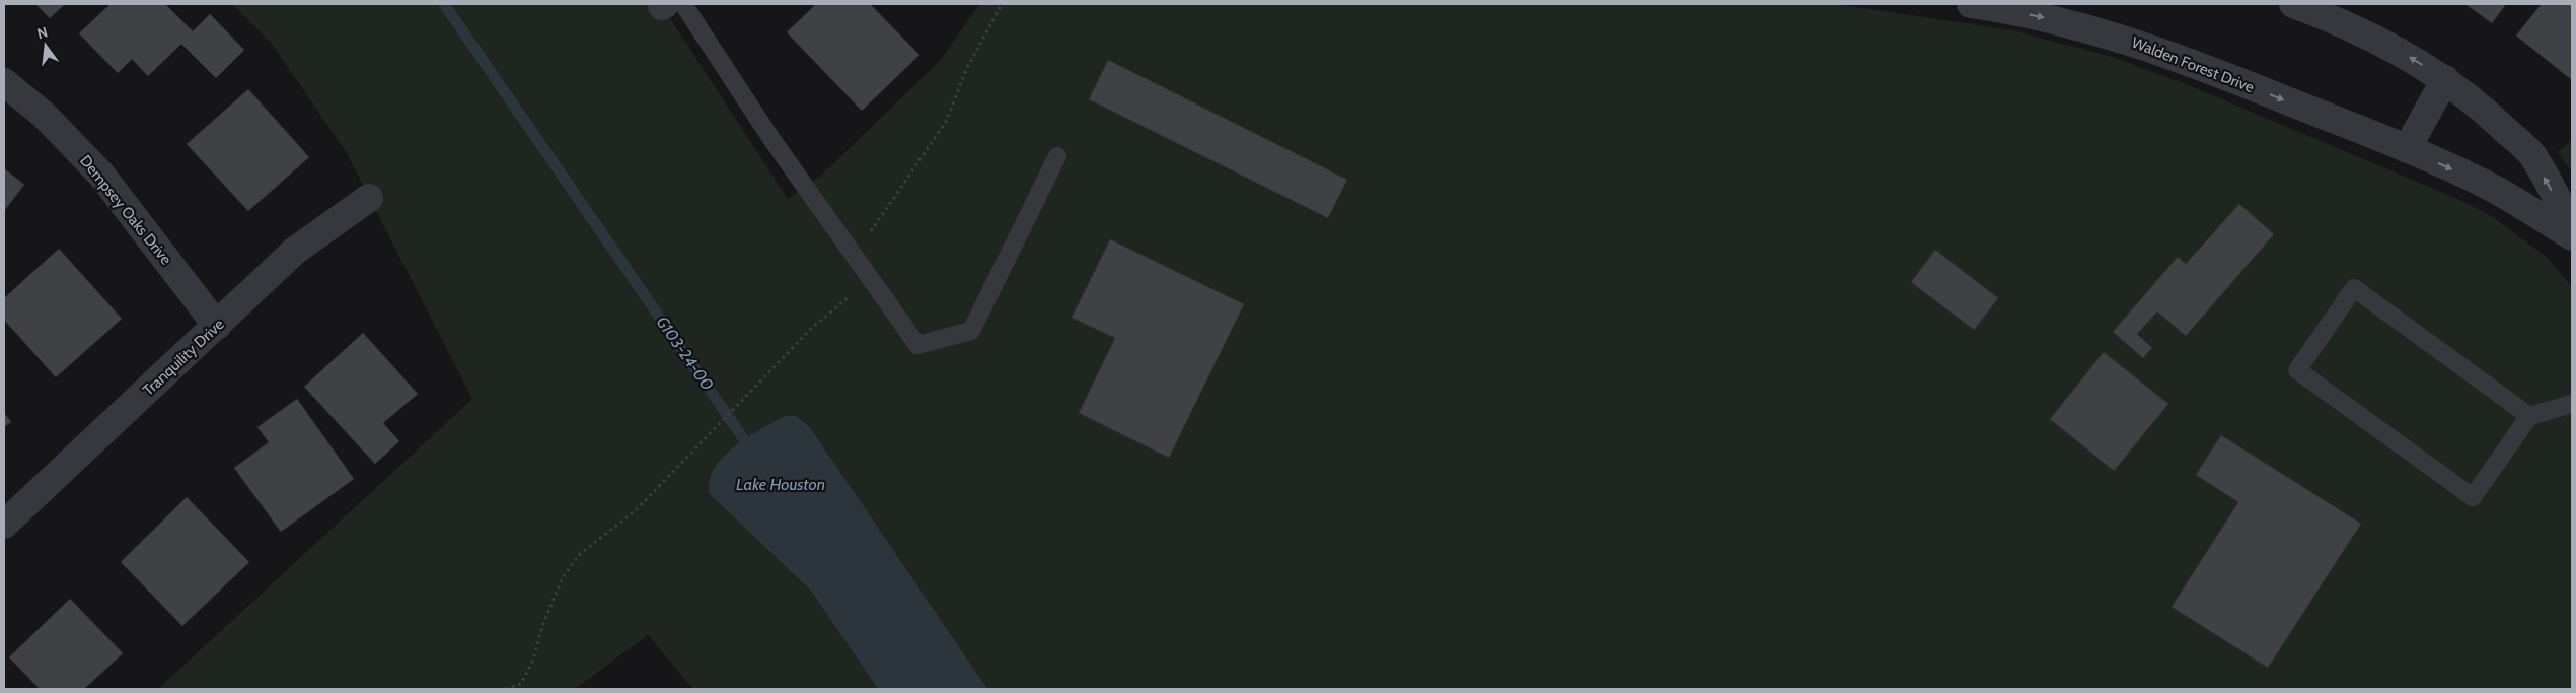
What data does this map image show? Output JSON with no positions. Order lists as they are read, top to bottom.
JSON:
{
  "streets": {
    "street": ["Walden Forest Drive", "Dempsey Oaks Drive", "Tranquility Drive"]
  },
  "crossings": [
    ["Dempsey Oaks Drive", "Tranquility Drive"]
  ],
  "one_way": ["Walden Forest Drive"],
  "water": ["G103-24-00", "Lake Houston"],
  "north": "top"
}
